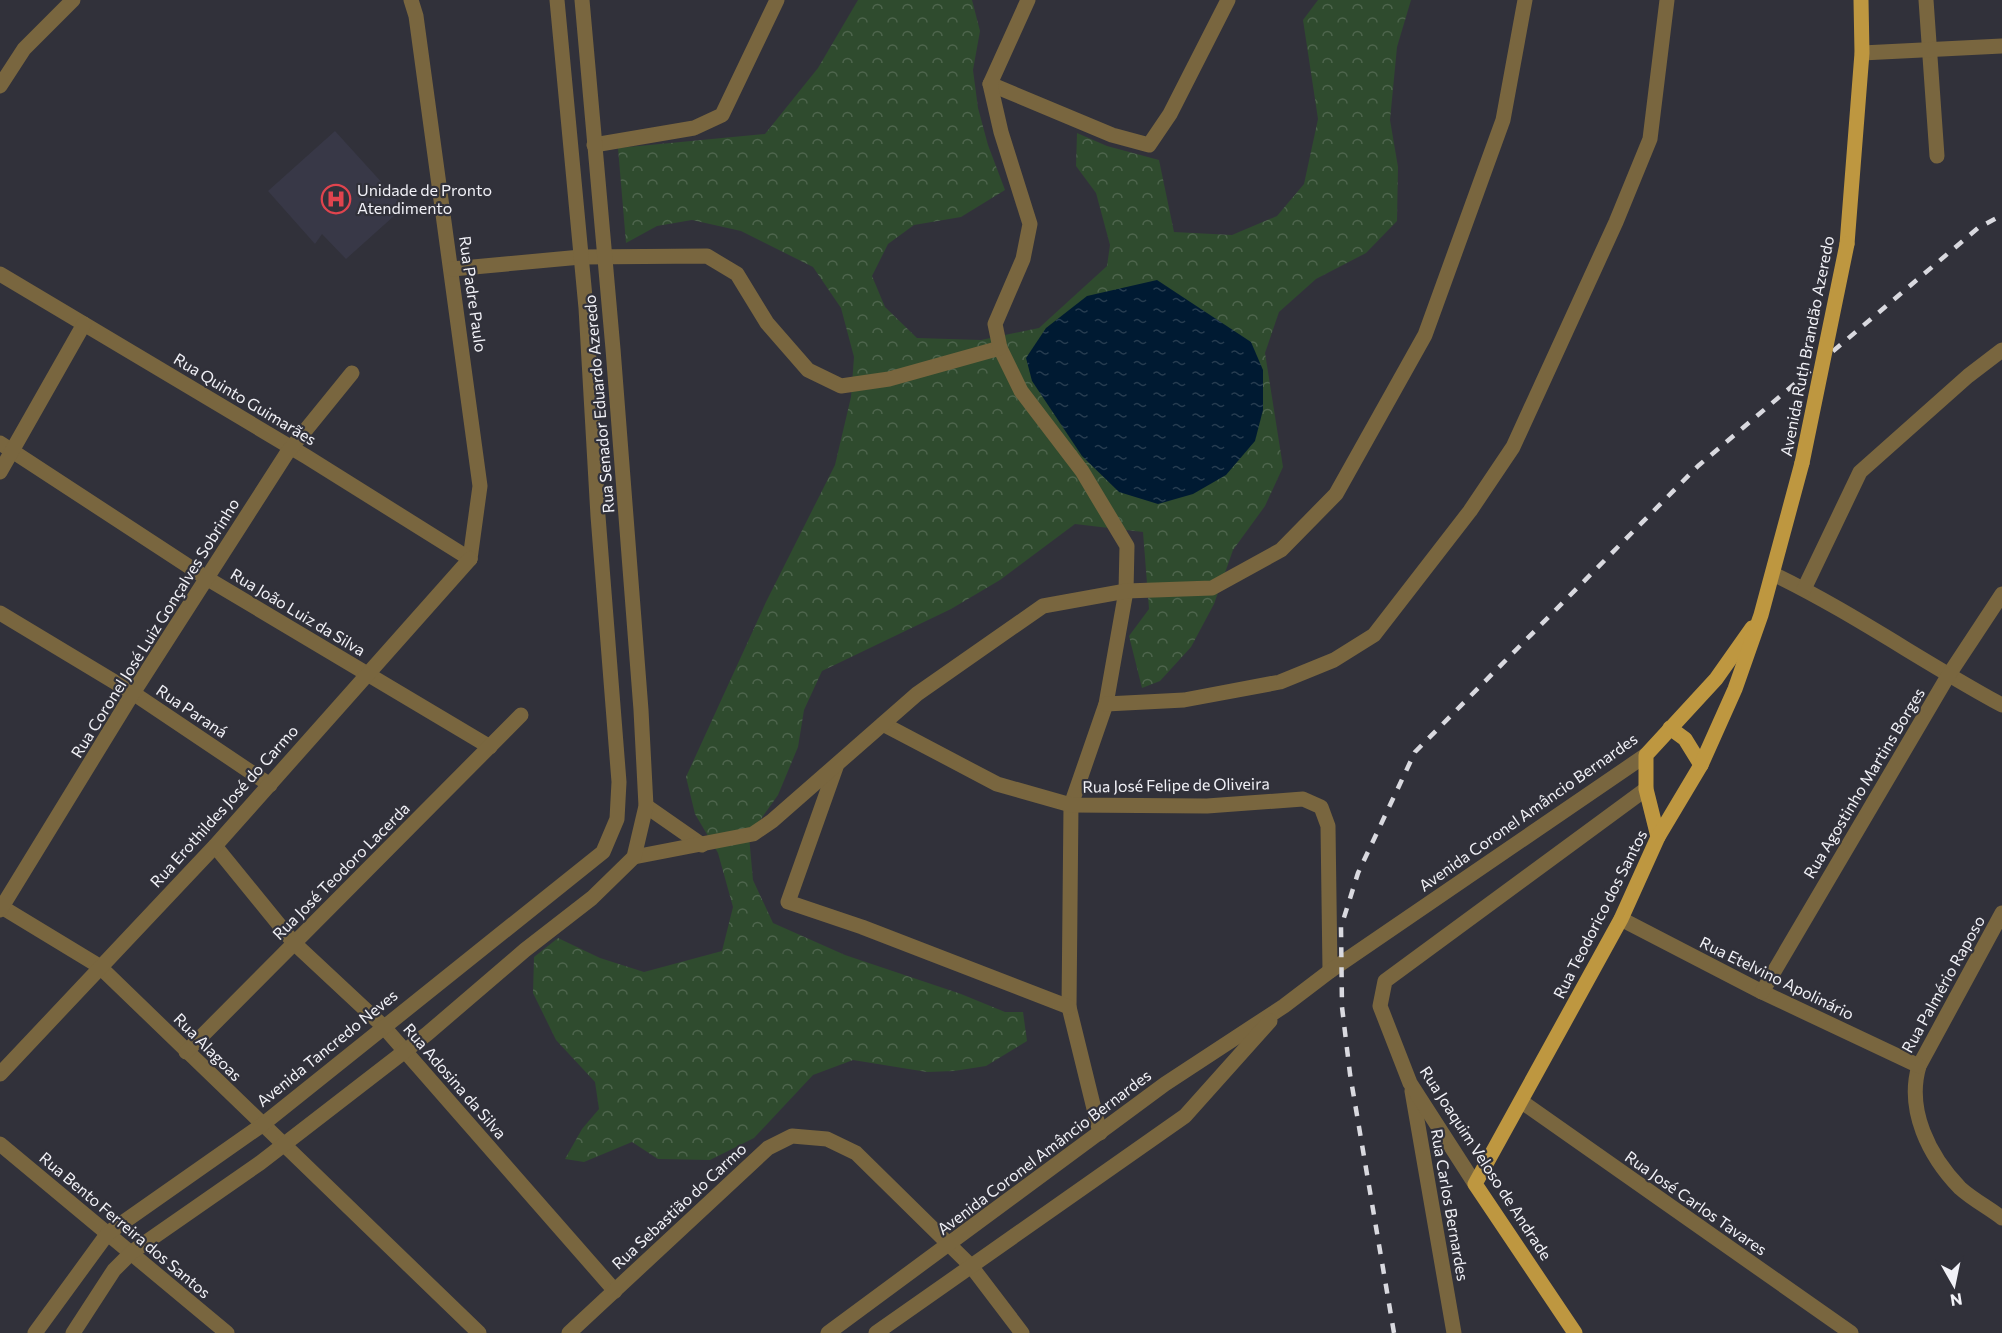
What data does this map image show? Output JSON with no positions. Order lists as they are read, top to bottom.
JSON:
{
  "streets": {
    "main road": [
      "Avenida Ruth Brandão Azeredo",
      "Avenida Coronel Amâncio Bernardes",
      "Rua Teodorico dos Santos",
      "Rua Joaquim Veloso de Andrade"
    ],
    "street": [
      "Rua Padre Paulo",
      "Rua Quinto Guimarães",
      "Rua Senador Eduardo Azeredo",
      "Rua João Luiz da Silva",
      "Rua Coronel José Luiz Gonçalves Sobrinho",
      "Rua Paraná",
      "Rua Agostinho Martins Borges",
      "Rua José Felipe de Oliveira",
      "Rua Erothildes José do Carmo",
      "Rua José Teodoro Lacerda",
      "Rua Etelvino Apolinário",
      "Rua Palmério Raposo",
      "Rua Alagoas",
      "Avenida Tancredo Neves",
      "Rua Adosina da Silva",
      "Rua José Carlos Tavares",
      "Rua Carlos Bernardes",
      "Rua Sebastião do Carmo",
      "Rua Bento Ferreira dos Santos"
    ]
  },
  "crossings": [
    ["Rua Padre Paulo", "Rua Quinto Guimarães"],
    ["Rua Padre Paulo", "Rua Erothildes José do Carmo"],
    ["Avenida Ruth Brandão Azeredo", "Avenida Coronel Amâncio Bernardes"],
    ["Avenida Ruth Brandão Azeredo", "Rua Teodorico dos Santos"],
    ["Rua Quinto Guimarães", "Rua Coronel José Luiz Gonçalves Sobrinho"],
    ["Rua Quinto Guimarães", "Rua Erothildes José do Carmo"],
    ["Rua Senador Eduardo Azeredo", "Avenida Tancredo Neves"],
    ["Rua João Luiz da Silva", "Rua Coronel José Luiz Gonçalves Sobrinho"],
    ["Rua João Luiz da Silva", "Rua Erothildes José do Carmo"],
    ["Rua João Luiz da Silva", "Rua José Teodoro Lacerda"],
    ["Rua Coronel José Luiz Gonçalves Sobrinho", "Rua Paraná"],
    ["Rua Coronel José Luiz Gonçalves Sobrinho", "Rua Alagoas"],
    ["Rua Paraná", "Rua Erothildes José do Carmo"],
    ["Rua Agostinho Martins Borges", "Rua Etelvino Apolinário"],
    ["Rua José Felipe de Oliveira", "Avenida Coronel Amâncio Bernardes"],
    ["Rua Erothildes José do Carmo", "Rua Alagoas"],
    ["Rua Erothildes José do Carmo", "Rua Adosina da Silva"],
    ["Avenida Coronel Amâncio Bernardes", "Rua Sebastião do Carmo"],
    ["Rua José Teodoro Lacerda", "Rua Alagoas"],
    ["Rua José Teodoro Lacerda", "Rua Adosina da Silva"],
    ["Rua Teodorico dos Santos", "Rua Etelvino Apolinário"],
    ["Rua Teodorico dos Santos", "Rua Joaquim Veloso de Andrade"],
    ["Rua Teodorico dos Santos", "Rua José Carlos Tavares"],
    ["Rua Etelvino Apolinário", "Rua Palmério Raposo"],
    ["Rua Alagoas", "Avenida Tancredo Neves"],
    ["Avenida Tancredo Neves", "Rua Adosina da Silva"],
    ["Avenida Tancredo Neves", "Rua Bento Ferreira dos Santos"],
    ["Rua Adosina da Silva", "Rua Sebastião do Carmo"],
    ["Rua Joaquim Veloso de Andrade", "Rua Carlos Bernardes"]
  ],
  "places": {
    "hospital": ["Unidade de Pronto Atendimento"]
  },
  "north": "bottom"
}
